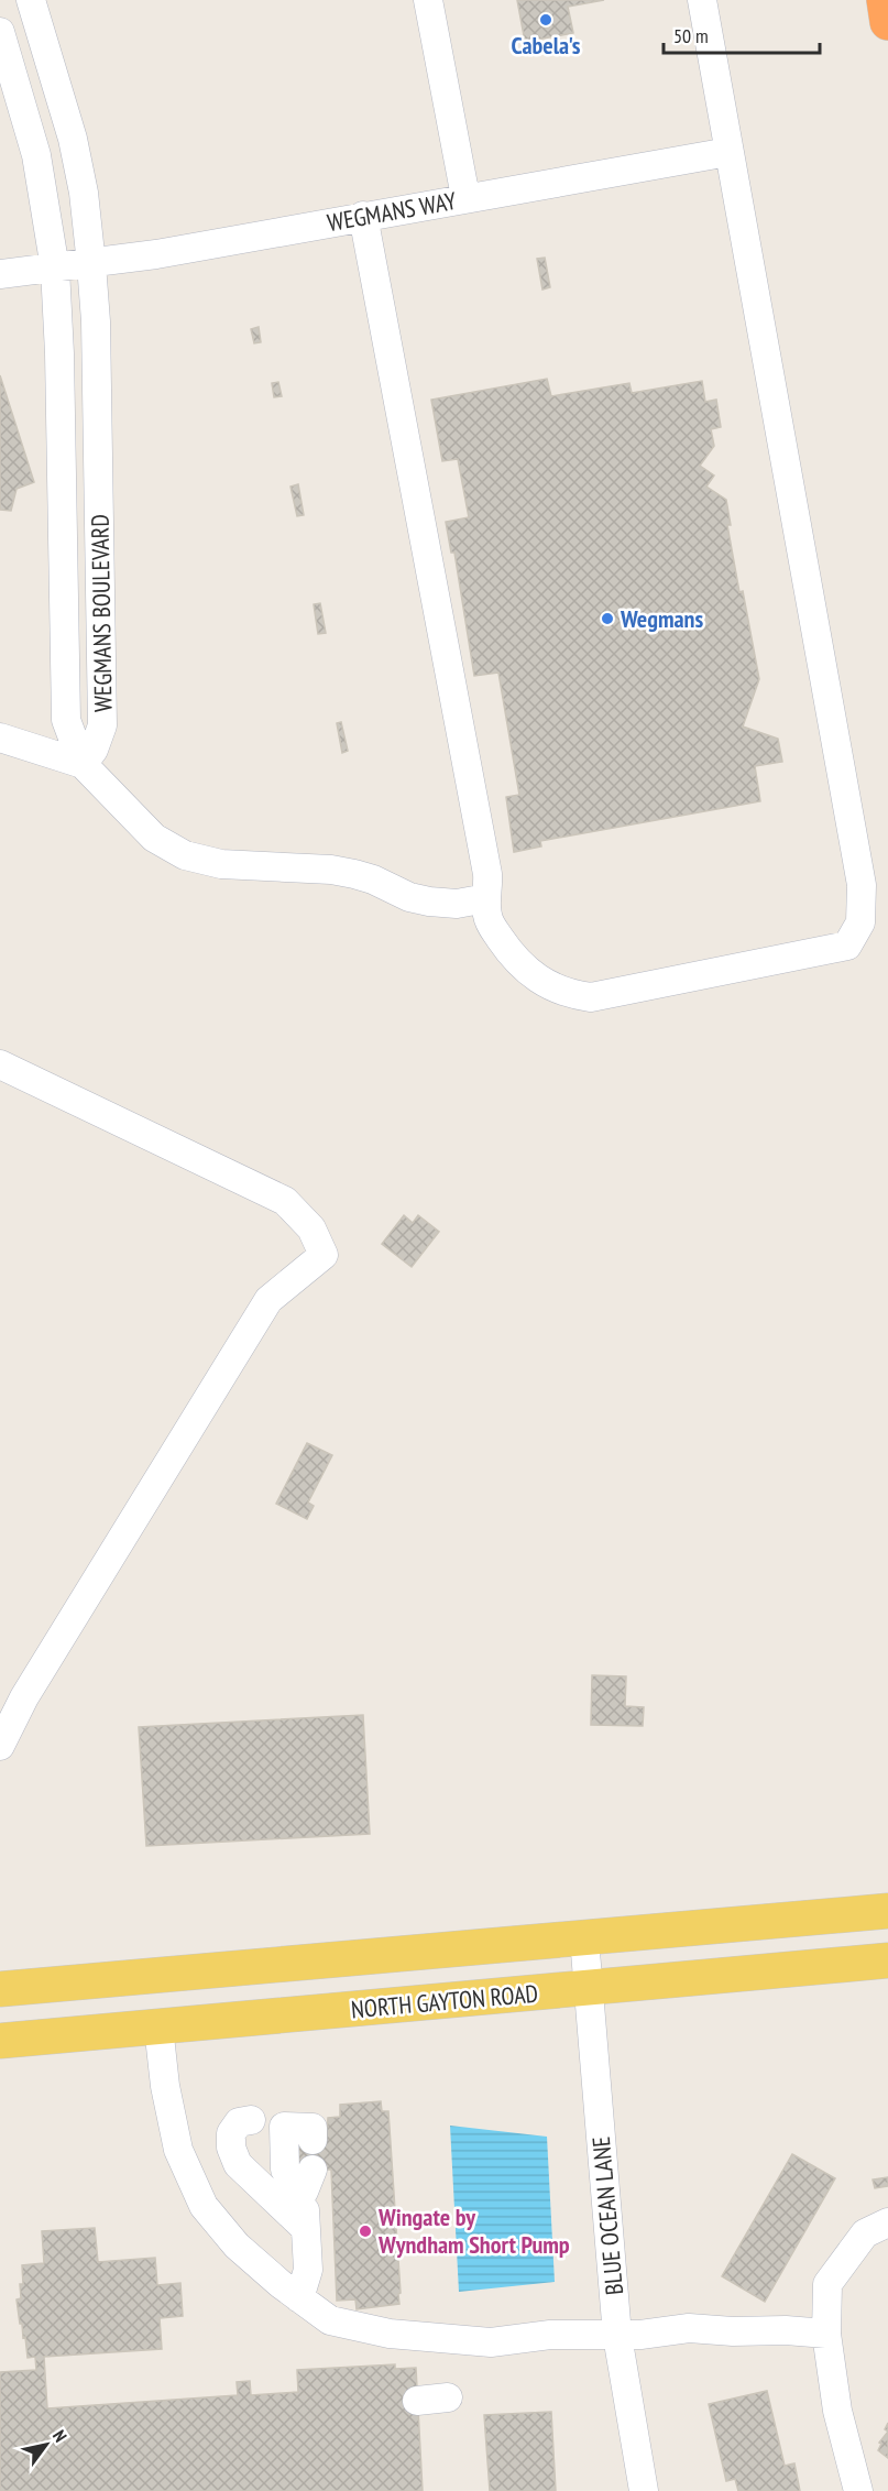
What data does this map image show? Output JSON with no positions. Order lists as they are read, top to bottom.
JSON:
{
  "streets": {
    "main road": ["NORTH GAYTON ROAD"],
    "street": ["WEGMANS WAY", "WEGMANS BOULEVARD", "BLUE OCEAN LANE"]
  },
  "crossings": [
    ["WEGMANS WAY", "WEGMANS BOULEVARD"],
    ["NORTH GAYTON ROAD", "BLUE OCEAN LANE"]
  ],
  "places": ["Cabela's", "Wegmans", "Wingate by Wyndham Short Pump"],
  "scale_bar": "50 m",
  "north": "top right"
}
